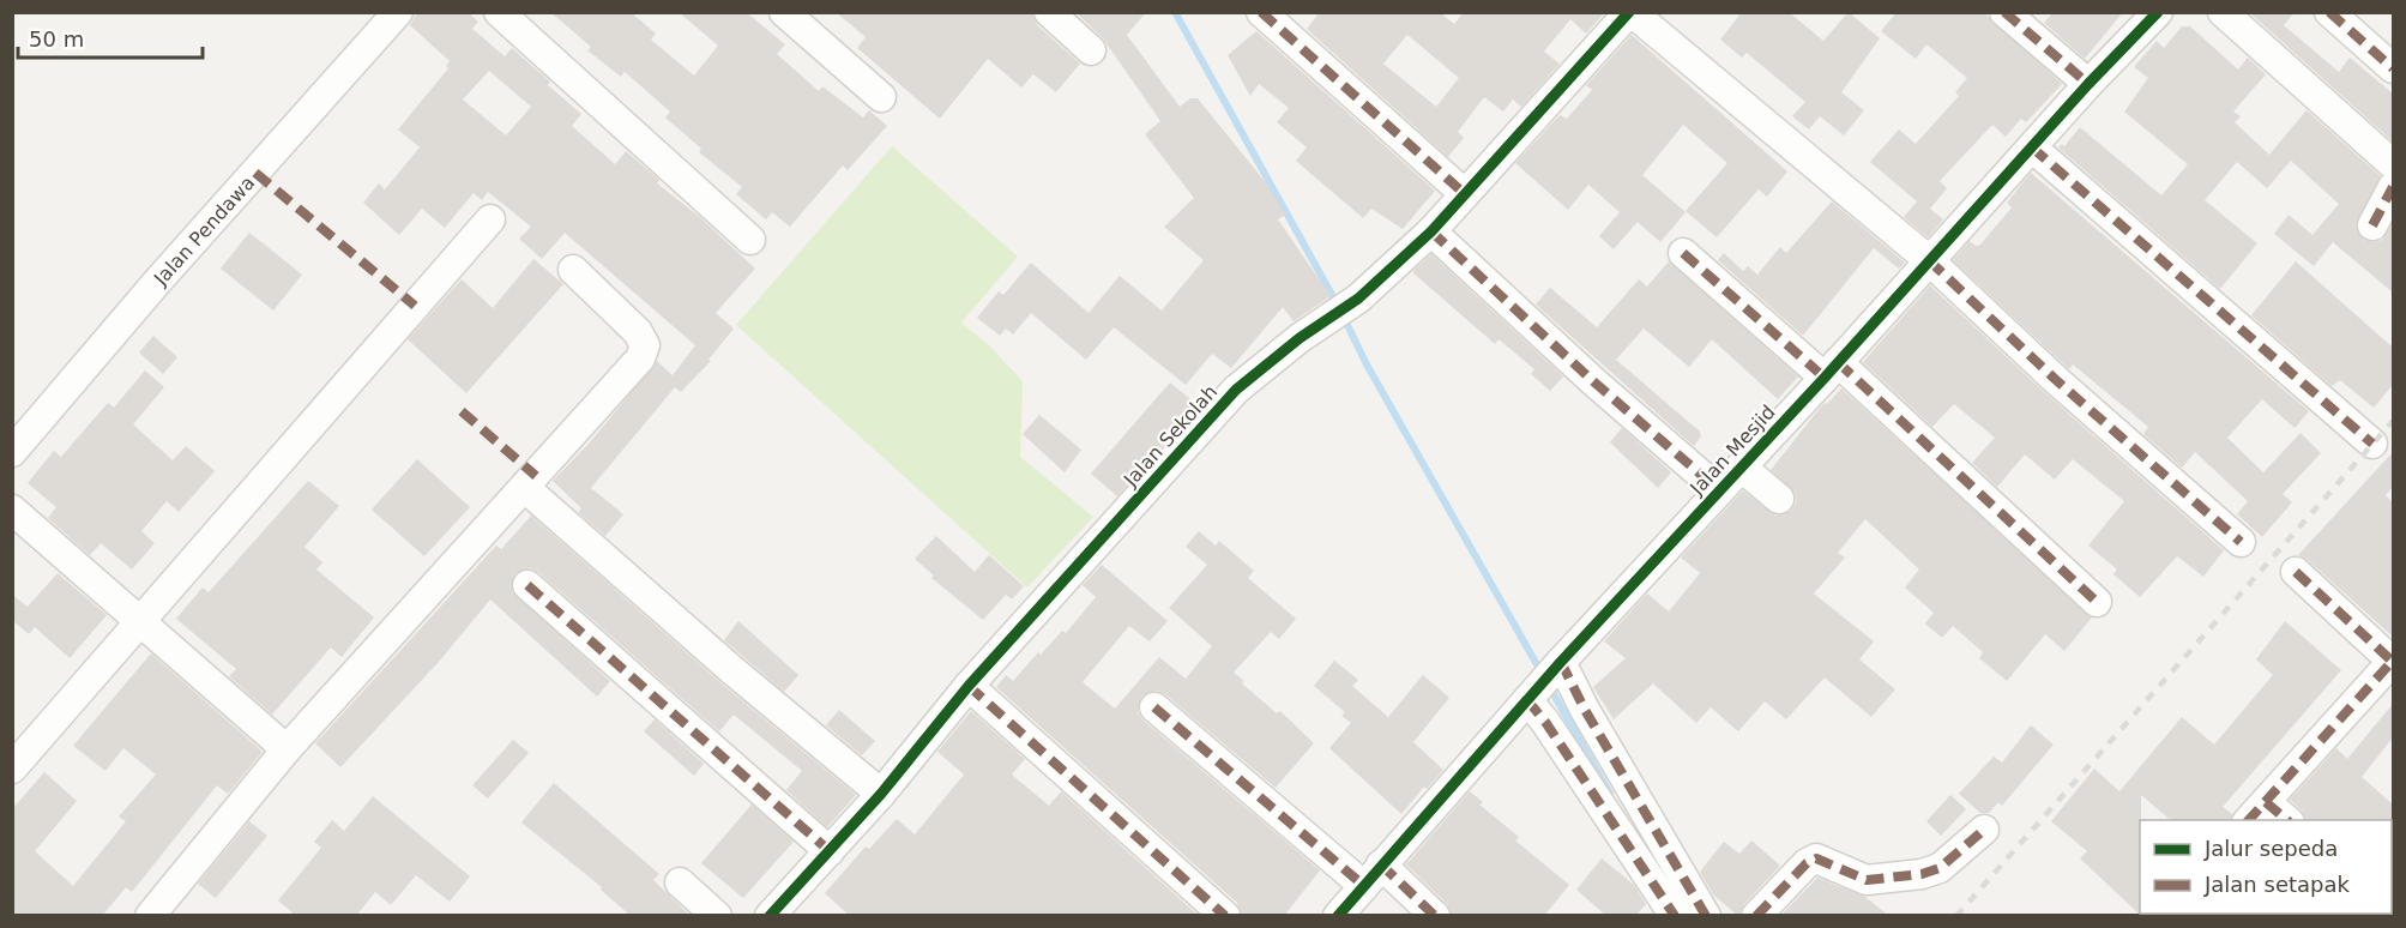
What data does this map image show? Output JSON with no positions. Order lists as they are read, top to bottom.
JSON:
{
  "streets": {
    "street": ["Jalan Pendawa", "Jalan Sekolah", "Jalan Mesjid"]
  },
  "legend": ["Jalur sepeda", "Jalan setapak"],
  "scale_bar": "50 m"
}
